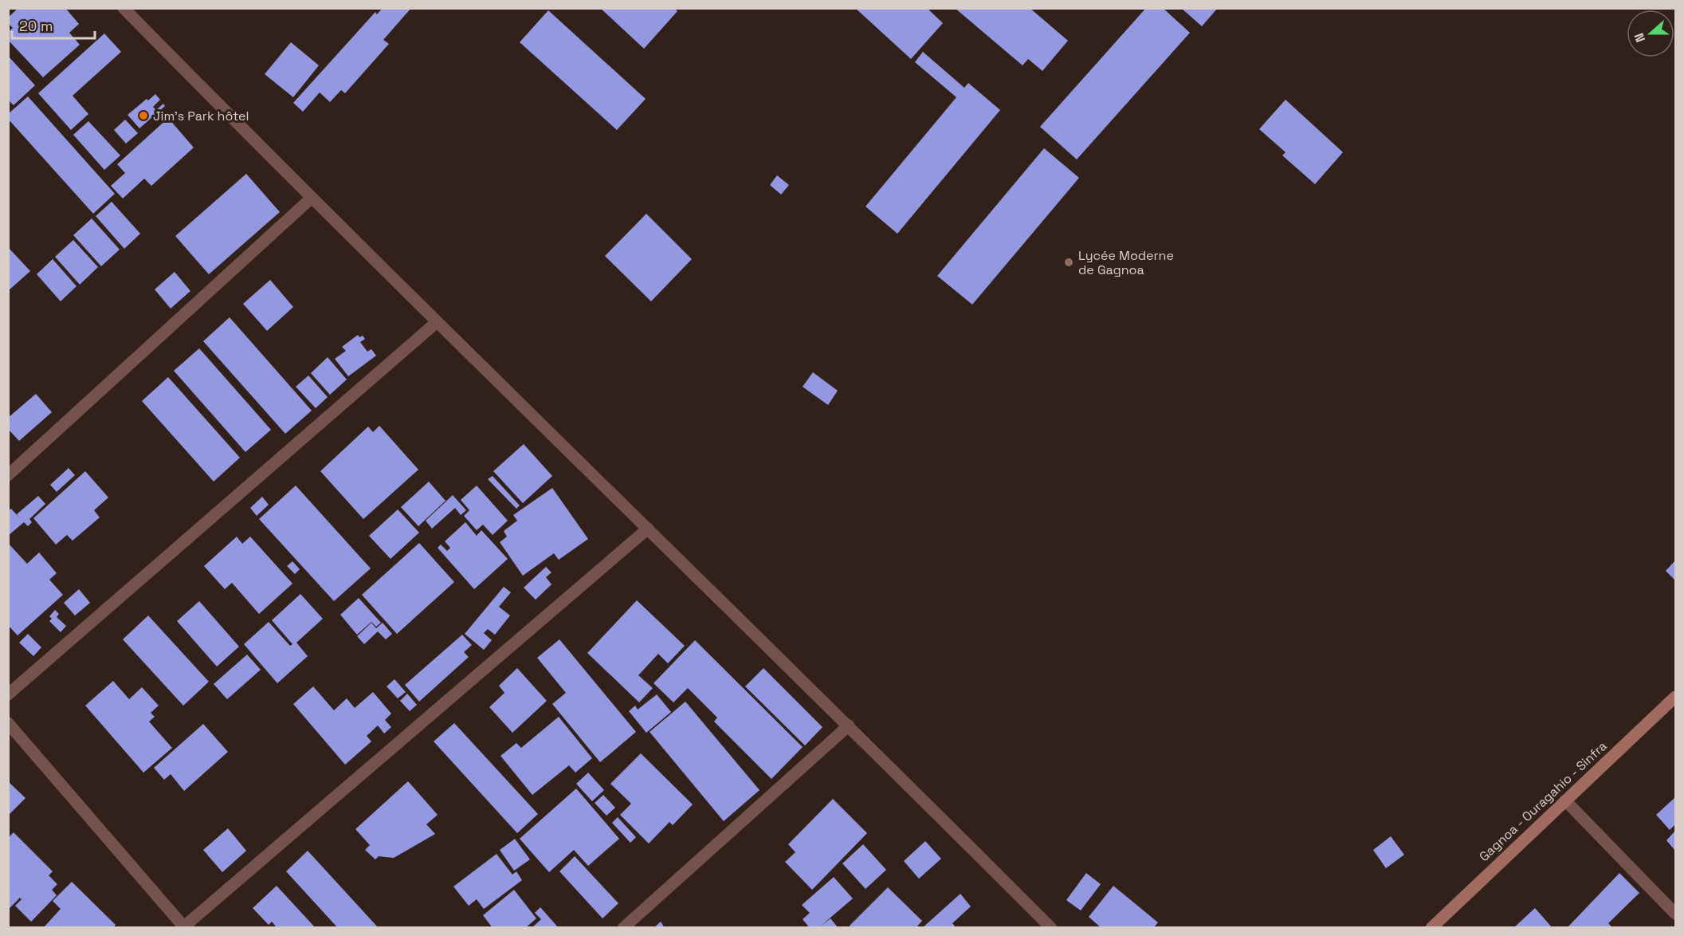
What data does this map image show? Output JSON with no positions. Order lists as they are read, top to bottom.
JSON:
{
  "streets": {
    "main road": ["Gagnoa - Ouragahio - Sinfra"]
  },
  "places": ["Jim's Park hôtel", "Lycée Moderne de Gagnoa"],
  "scale_bar": "20 m",
  "north": "left"
}
